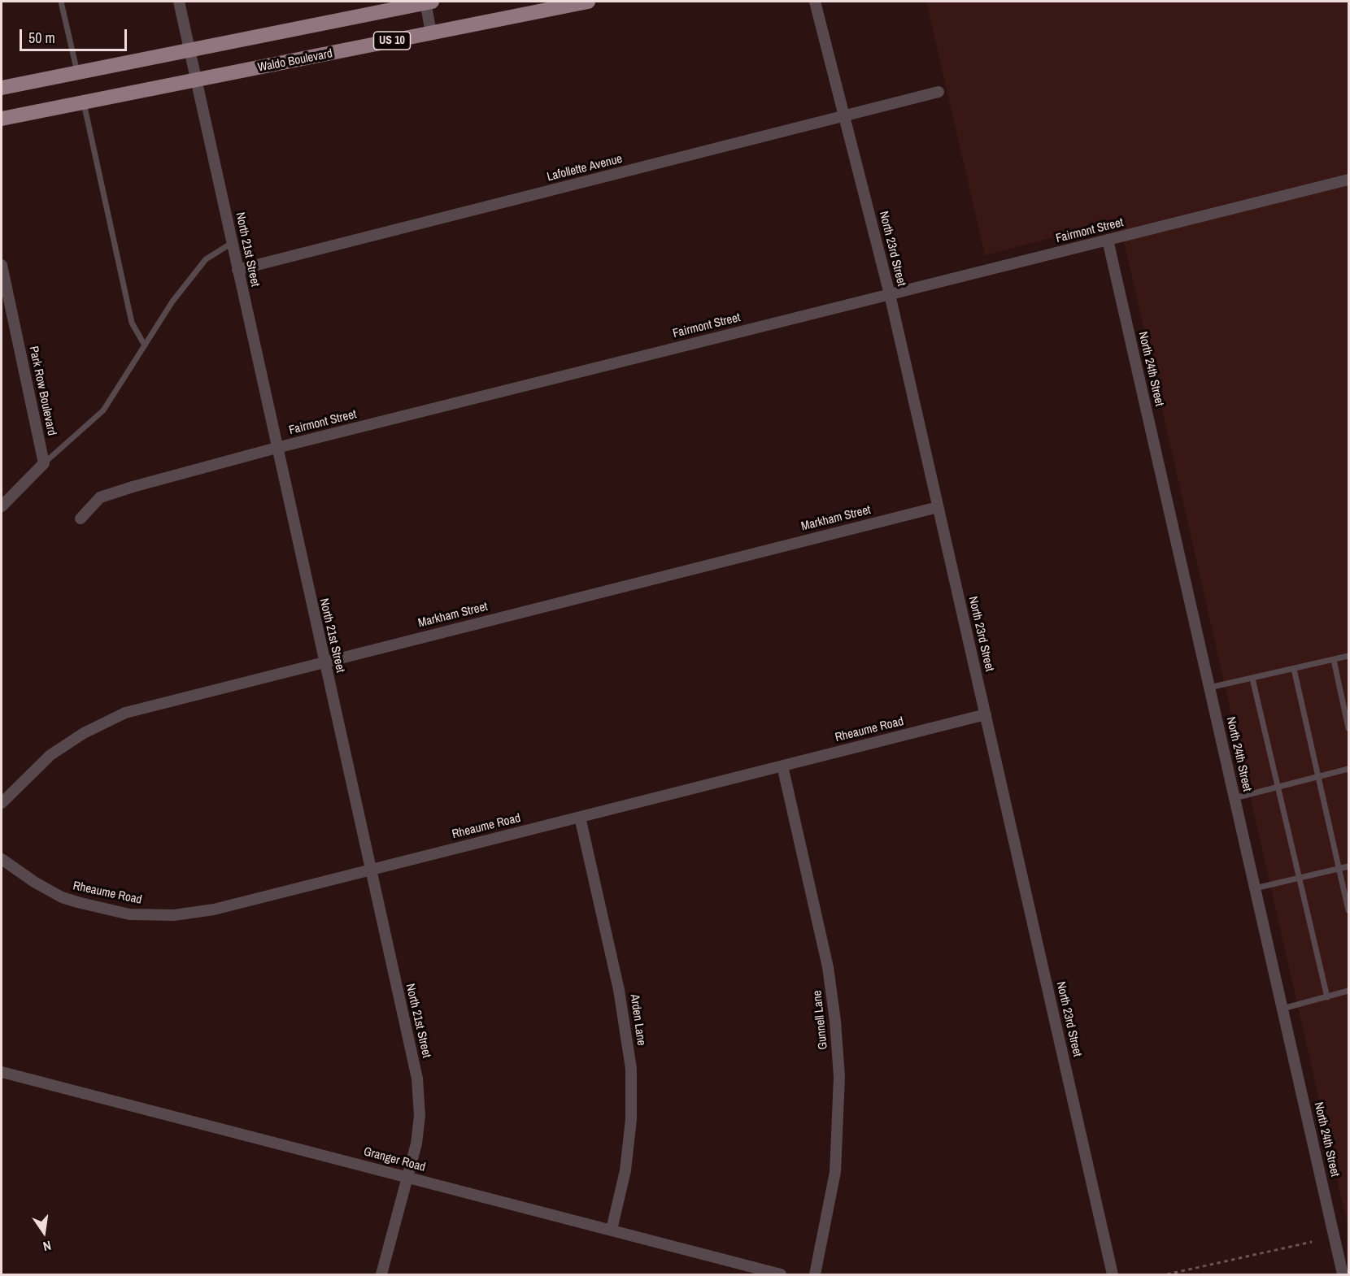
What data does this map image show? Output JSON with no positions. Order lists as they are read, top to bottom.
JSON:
{
  "streets": {
    "main road": ["US 10", "Waldo Boulevard"],
    "street": [
      "Lafollette Avenue",
      "Fairmont Street",
      "North 23rd Street",
      "North 21st Street",
      "North 24th Street",
      "Park Row Boulevard",
      "Markham Street",
      "Rheaume Road",
      "Arden Lane",
      "Gunnell Lane",
      "Granger Road"
    ]
  },
  "crossings": [
    ["Waldo Boulevard", "North 21st Street"],
    ["Lafollette Avenue", "North 23rd Street"],
    ["Lafollette Avenue", "North 21st Street"],
    ["Fairmont Street", "North 23rd Street"],
    ["Fairmont Street", "North 21st Street"],
    ["Fairmont Street", "North 24th Street"],
    ["North 23rd Street", "Markham Street"],
    ["North 23rd Street", "Rheaume Road"],
    ["North 21st Street", "Markham Street"],
    ["North 21st Street", "Rheaume Road"],
    ["North 21st Street", "Granger Road"],
    ["Rheaume Road", "Arden Lane"],
    ["Rheaume Road", "Gunnell Lane"],
    ["Arden Lane", "Granger Road"]
  ],
  "scale_bar": "50 m",
  "north": "bottom"
}
